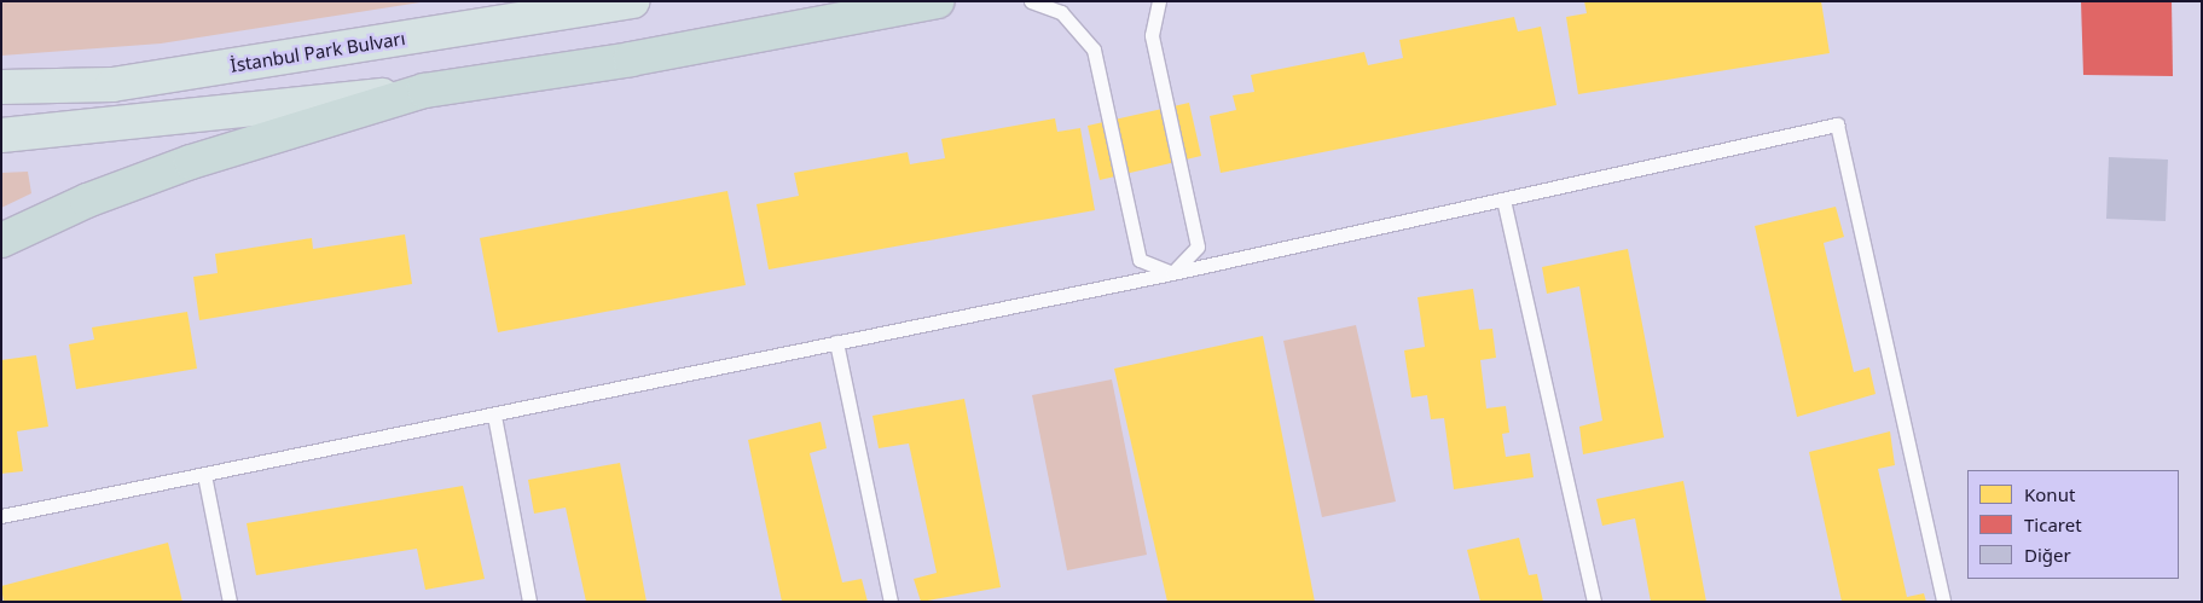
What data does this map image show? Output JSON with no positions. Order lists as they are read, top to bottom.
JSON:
{
  "streets": {
    "main road": ["İstanbul Park Bulvarı"]
  },
  "legend": ["Konut", "Ticaret", "Diğer"]
}
